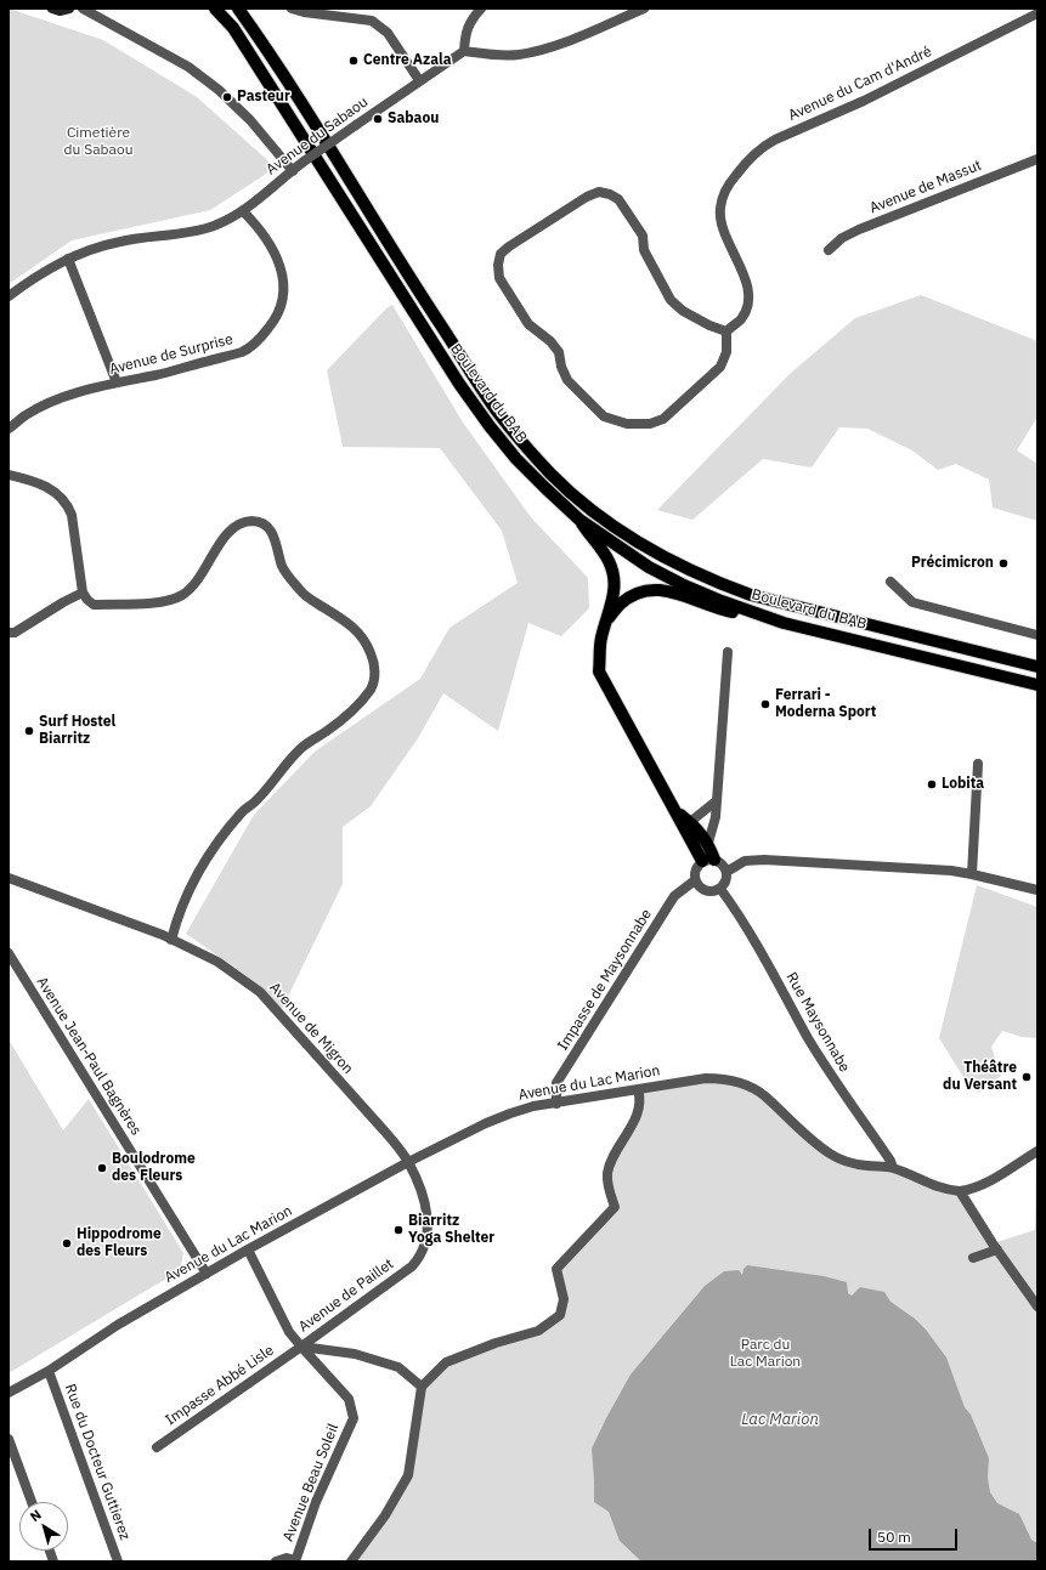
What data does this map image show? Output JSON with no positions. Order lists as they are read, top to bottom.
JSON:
{
  "streets": {
    "main road": ["Boulevard du BAB"],
    "street": [
      "Avenue du Cam d'André",
      "Avenue du Sabaou",
      "Avenue de Massut",
      "Avenue de Surprise",
      "Impasse de Maysonnabe",
      "Rue Maysonnabe",
      "Avenue de Migron",
      "Avenue Jean-Paul Bagnères",
      "Avenue du Lac Marion",
      "Avenue de Paillet",
      "Impasse Abbé Lisle",
      "Rue du Docteur Guttierez",
      "Avenue Beau Soleil"
    ]
  },
  "crossings": [
    ["Avenue du Sabaou", "Avenue de Surprise"],
    ["Impasse de Maysonnabe", "Rue Maysonnabe"],
    ["Impasse de Maysonnabe", "Avenue du Lac Marion"],
    ["Rue Maysonnabe", "Avenue du Lac Marion"],
    ["Avenue de Migron", "Avenue du Lac Marion"],
    ["Avenue de Migron", "Avenue de Paillet"],
    ["Avenue Jean-Paul Bagnères", "Avenue du Lac Marion"],
    ["Avenue du Lac Marion", "Avenue de Paillet"],
    ["Avenue du Lac Marion", "Rue du Docteur Guttierez"],
    ["Avenue du Lac Marion", "Avenue Beau Soleil"],
    ["Avenue de Paillet", "Impasse Abbé Lisle"],
    ["Avenue de Paillet", "Avenue Beau Soleil"],
    ["Impasse Abbé Lisle", "Avenue Beau Soleil"]
  ],
  "water": ["Lac Marion"],
  "parks": ["Cimetière du Sabaou", "Parc du Lac Marion"],
  "places": [
    "Centre Azala",
    "Pasteur",
    "Sabaou",
    "Précimicron",
    "Ferrari - Moderna Sport",
    "Surf Hostel Biarritz",
    "Lobita",
    "Théâtre du Versant",
    "Boulodrome des Fleurs",
    "Biarritz Yoga Shelter",
    "Hippodrome des Fleurs"
  ],
  "scale_bar": "50 m",
  "north": "top left"
}
